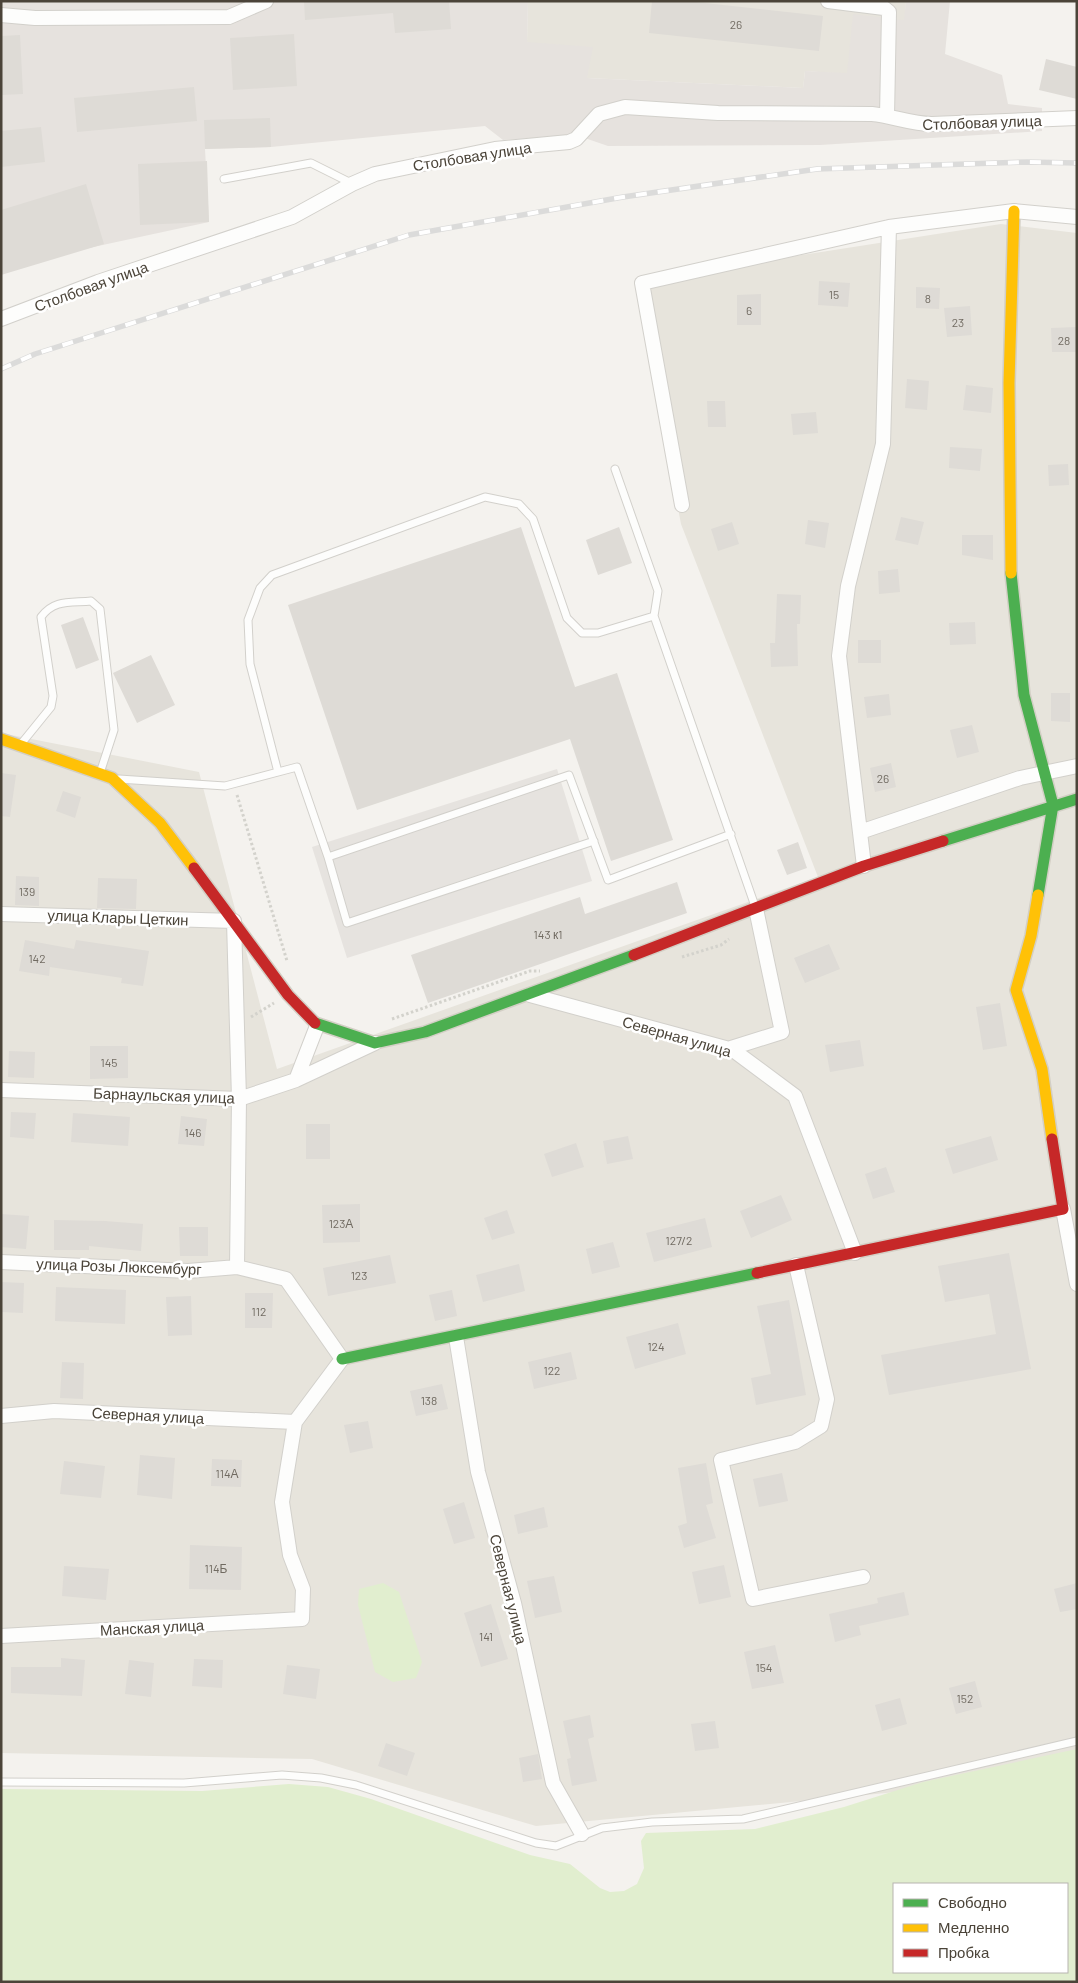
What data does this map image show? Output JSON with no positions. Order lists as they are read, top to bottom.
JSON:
{
  "streets": {
    "street": [
      "Столбовая улица",
      "улица Клары Цеткин",
      "Северная улица",
      "Барнаульская улица",
      "улица Розы Люксембург",
      "Манская улица"
    ]
  },
  "crossings": [
    ["Северная улица", "Манская улица"]
  ],
  "house_numbers": [
    "26",
    "15",
    "8",
    "6",
    "23",
    "28",
    "26",
    "139",
    "143 к1",
    "142",
    "145",
    "146",
    "123А",
    "127/2",
    "123",
    "112",
    "124",
    "122",
    "138",
    "114А",
    "114Б",
    "141",
    "154",
    "152"
  ],
  "legend": ["Свободно", "Медленно", "Пробка"]
}
